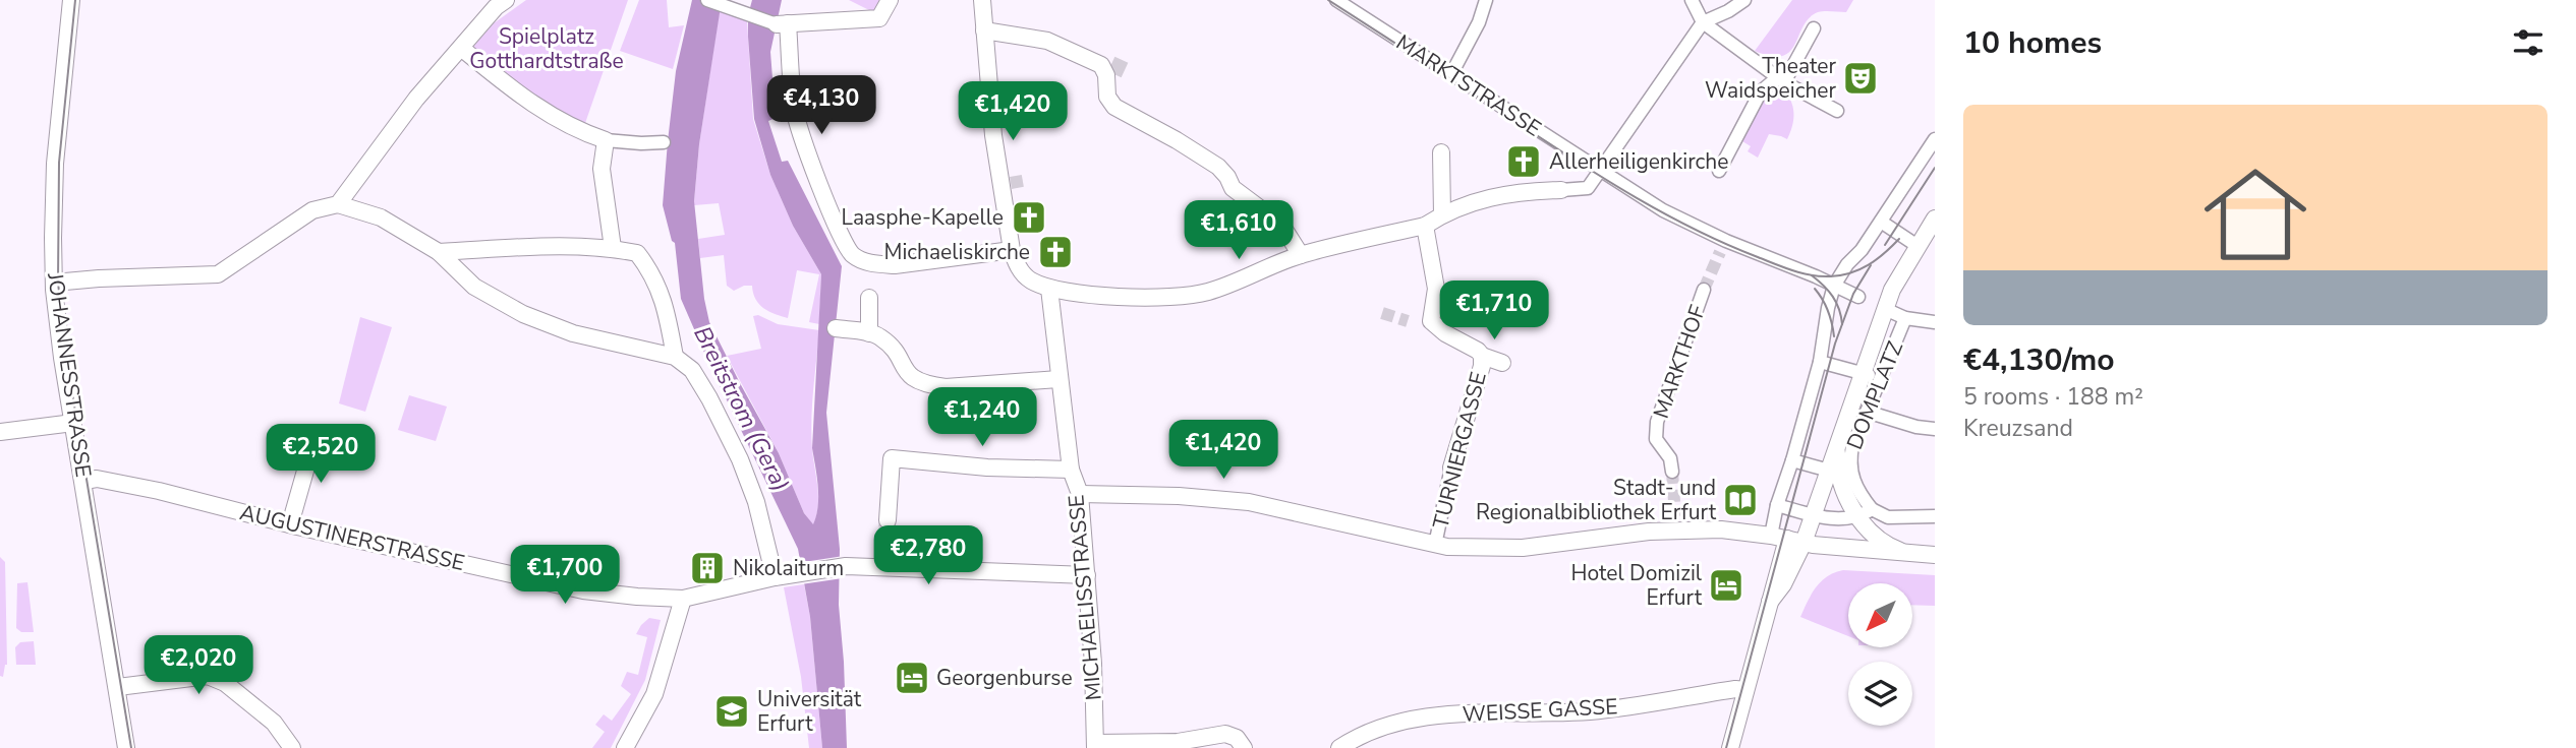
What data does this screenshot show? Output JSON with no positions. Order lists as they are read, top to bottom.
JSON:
{
  "streets": {
    "street": [
      "MARKTSTRASSE",
      "MARKTHOF",
      "JOHANNESSTRASSE",
      "DOMPLATZ",
      "TURNIERGASSE",
      "AUGUSTINERSTRASSE",
      "MICHAELISSTRASSE",
      "WEISSE GASSE"
    ]
  },
  "crossings": [
    ["JOHANNESSTRASSE", "AUGUSTINERSTRASSE"],
    ["DOMPLATZ", "WEISSE GASSE"],
    ["AUGUSTINERSTRASSE", "MICHAELISSTRASSE"]
  ],
  "water": ["Breitstrom (Gera)"],
  "parks": ["Spielplatz Gotthardtstraße"],
  "places": {
    "theatre": ["Theater Waidspeicher"],
    "church": ["Allerheiligenkirche", "Laasphe-Kapelle", "Michaeliskirche"],
    "library": ["Stadt- und Regionalbibliothek Erfurt"],
    "building": ["Nikolaiturm"],
    "hotel": ["Hotel Domizil Erfurt", "Georgenburse"],
    "school or university": ["Universität Erfurt"]
  },
  "north": "bottom left",
  "page": {
    "heading": "10 homes",
    "price": [
      "€4,130",
      "€1,420",
      "€1,610",
      "€1,710",
      "€1,240",
      "€1,420",
      "€2,520",
      "€2,780",
      "€1,700",
      "€2,020"
    ],
    "list": [
      {
        "name": "€4,130/mo",
        "note": "5 rooms · 188 m² · Kreuzsand"
      }
    ]
  }
}
